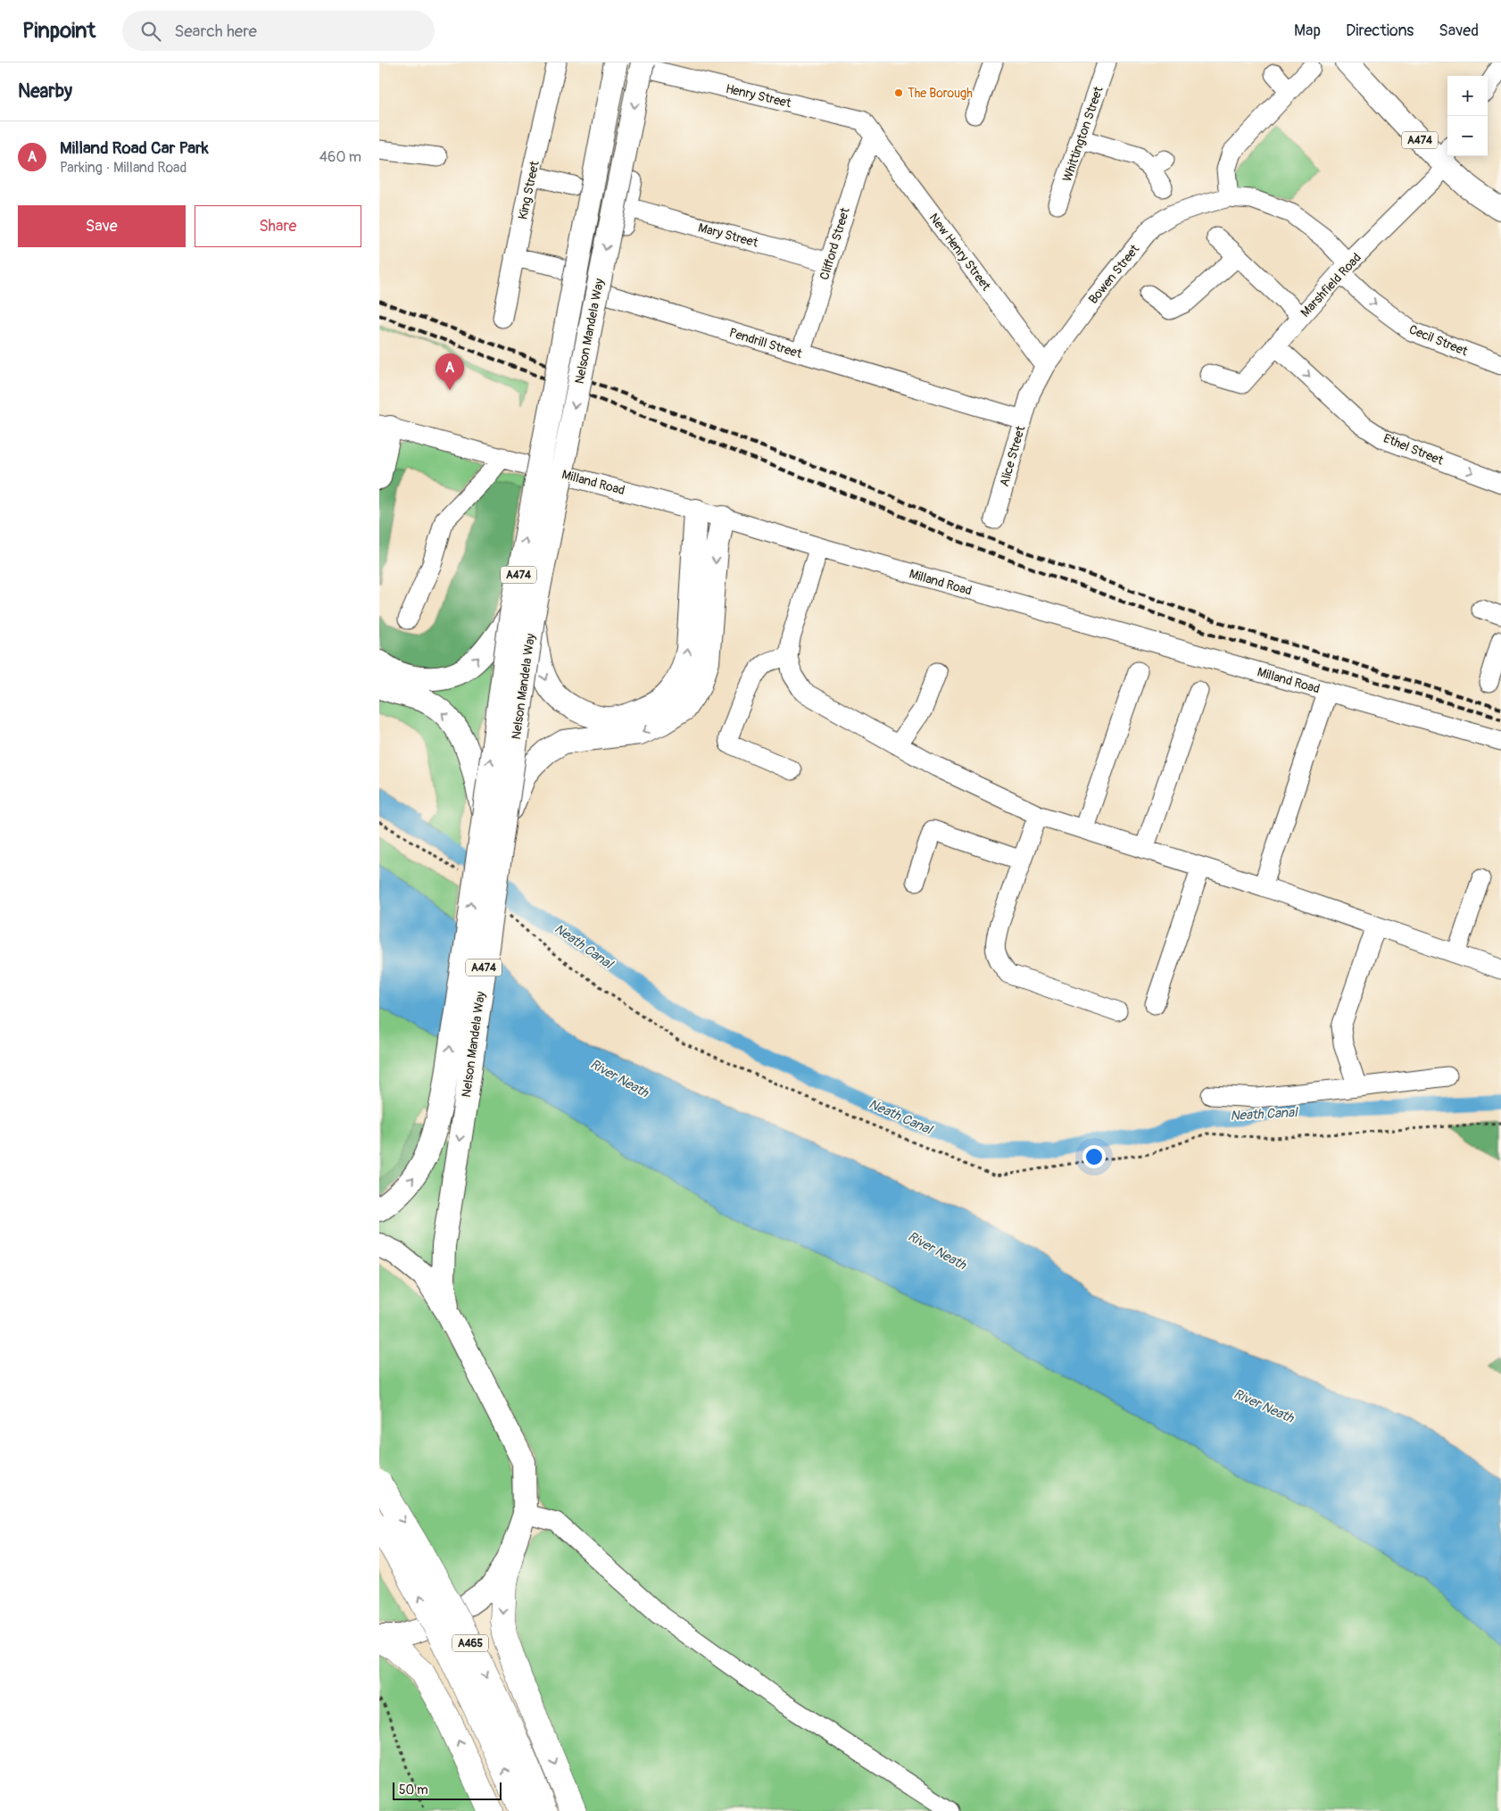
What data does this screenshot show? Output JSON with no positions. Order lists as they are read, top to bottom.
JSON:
{
  "streets": {
    "highway": ["A465"],
    "main road": ["A474", "Nelson Mandela Way"],
    "street": [
      "Henry Street",
      "Whittington Street",
      "King Street",
      "Mary Street",
      "Clifford Street",
      "New Henry Street",
      "Bowen Street",
      "Marshfield Road",
      "Cecil Street",
      "Pendrill Street",
      "Ethel Street",
      "Alice Street",
      "Milland Road"
    ]
  },
  "crossings": [
    ["Henry Street", "New Henry Street"],
    ["Henry Street", "Nelson Mandela Way"],
    ["A474", "Marshfield Road"],
    ["King Street", "Pendrill Street"],
    ["Mary Street", "Clifford Street"],
    ["Clifford Street", "New Henry Street"],
    ["Clifford Street", "Pendrill Street"],
    ["New Henry Street", "Bowen Street"],
    ["Bowen Street", "Marshfield Road"],
    ["Bowen Street", "Cecil Street"],
    ["Bowen Street", "Alice Street"],
    ["Marshfield Road", "Cecil Street"],
    ["Marshfield Road", "Ethel Street"],
    ["Pendrill Street", "Alice Street"]
  ],
  "one_way": ["Cecil Street", "Ethel Street"],
  "water": ["Neath Canal", "River Neath"],
  "places": ["The Borough"],
  "scale_bar": "50 m",
  "page": {
    "header": "Pinpoint",
    "search": "Search here",
    "nav": ["Map", "Directions", "Saved"],
    "heading": "Nearby",
    "map_buttons": ["+", "−"],
    "list": [
      {
        "mark": "A",
        "name": "Milland Road Car Park",
        "note": "Parking · Milland Road",
        "value": "460 m"
      }
    ],
    "buttons": ["Save", "Share"],
    "pins": "A",
    "scale": "50 m"
  }
}
